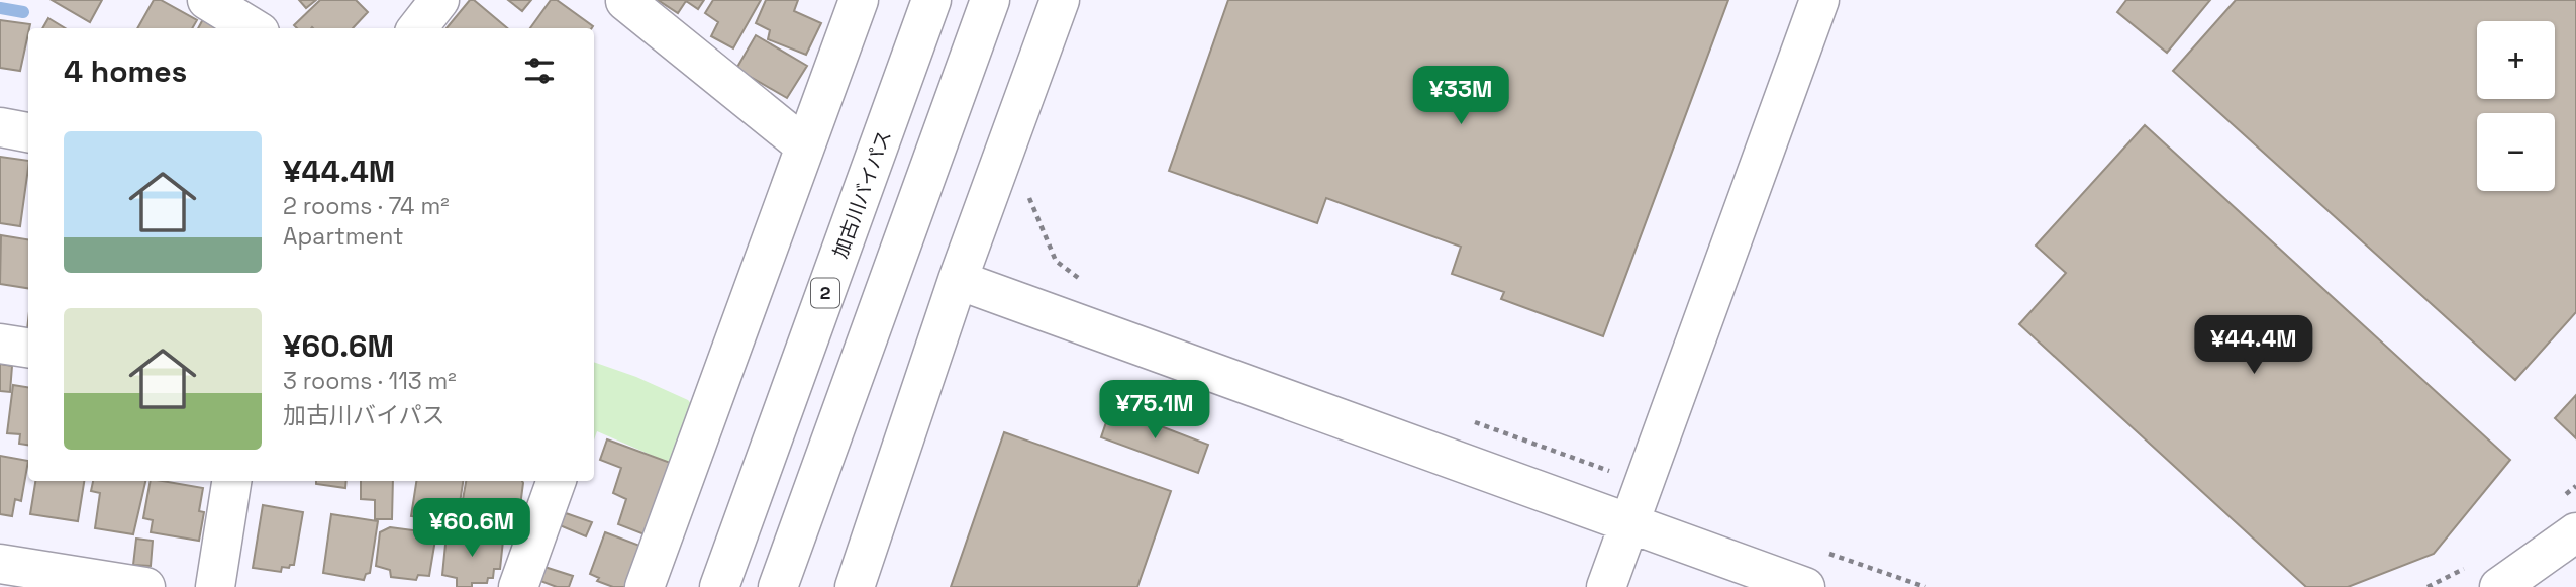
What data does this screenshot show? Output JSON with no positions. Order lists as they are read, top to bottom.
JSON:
{
  "streets": {
    "main road": ["加古川バイパス", "2"]
  },
  "page": {
    "map_buttons": ["+", "−"],
    "heading": "4 homes",
    "price": [
      "¥33M",
      "¥44.4M",
      "¥75.1M",
      "¥60.6M"
    ],
    "list": [
      {
        "name": "¥44.4M",
        "note": "2 rooms · 74 m² · Apartment"
      },
      {
        "name": "¥60.6M",
        "note": "3 rooms · 113 m² · 加古川バイパス"
      }
    ]
  }
}
